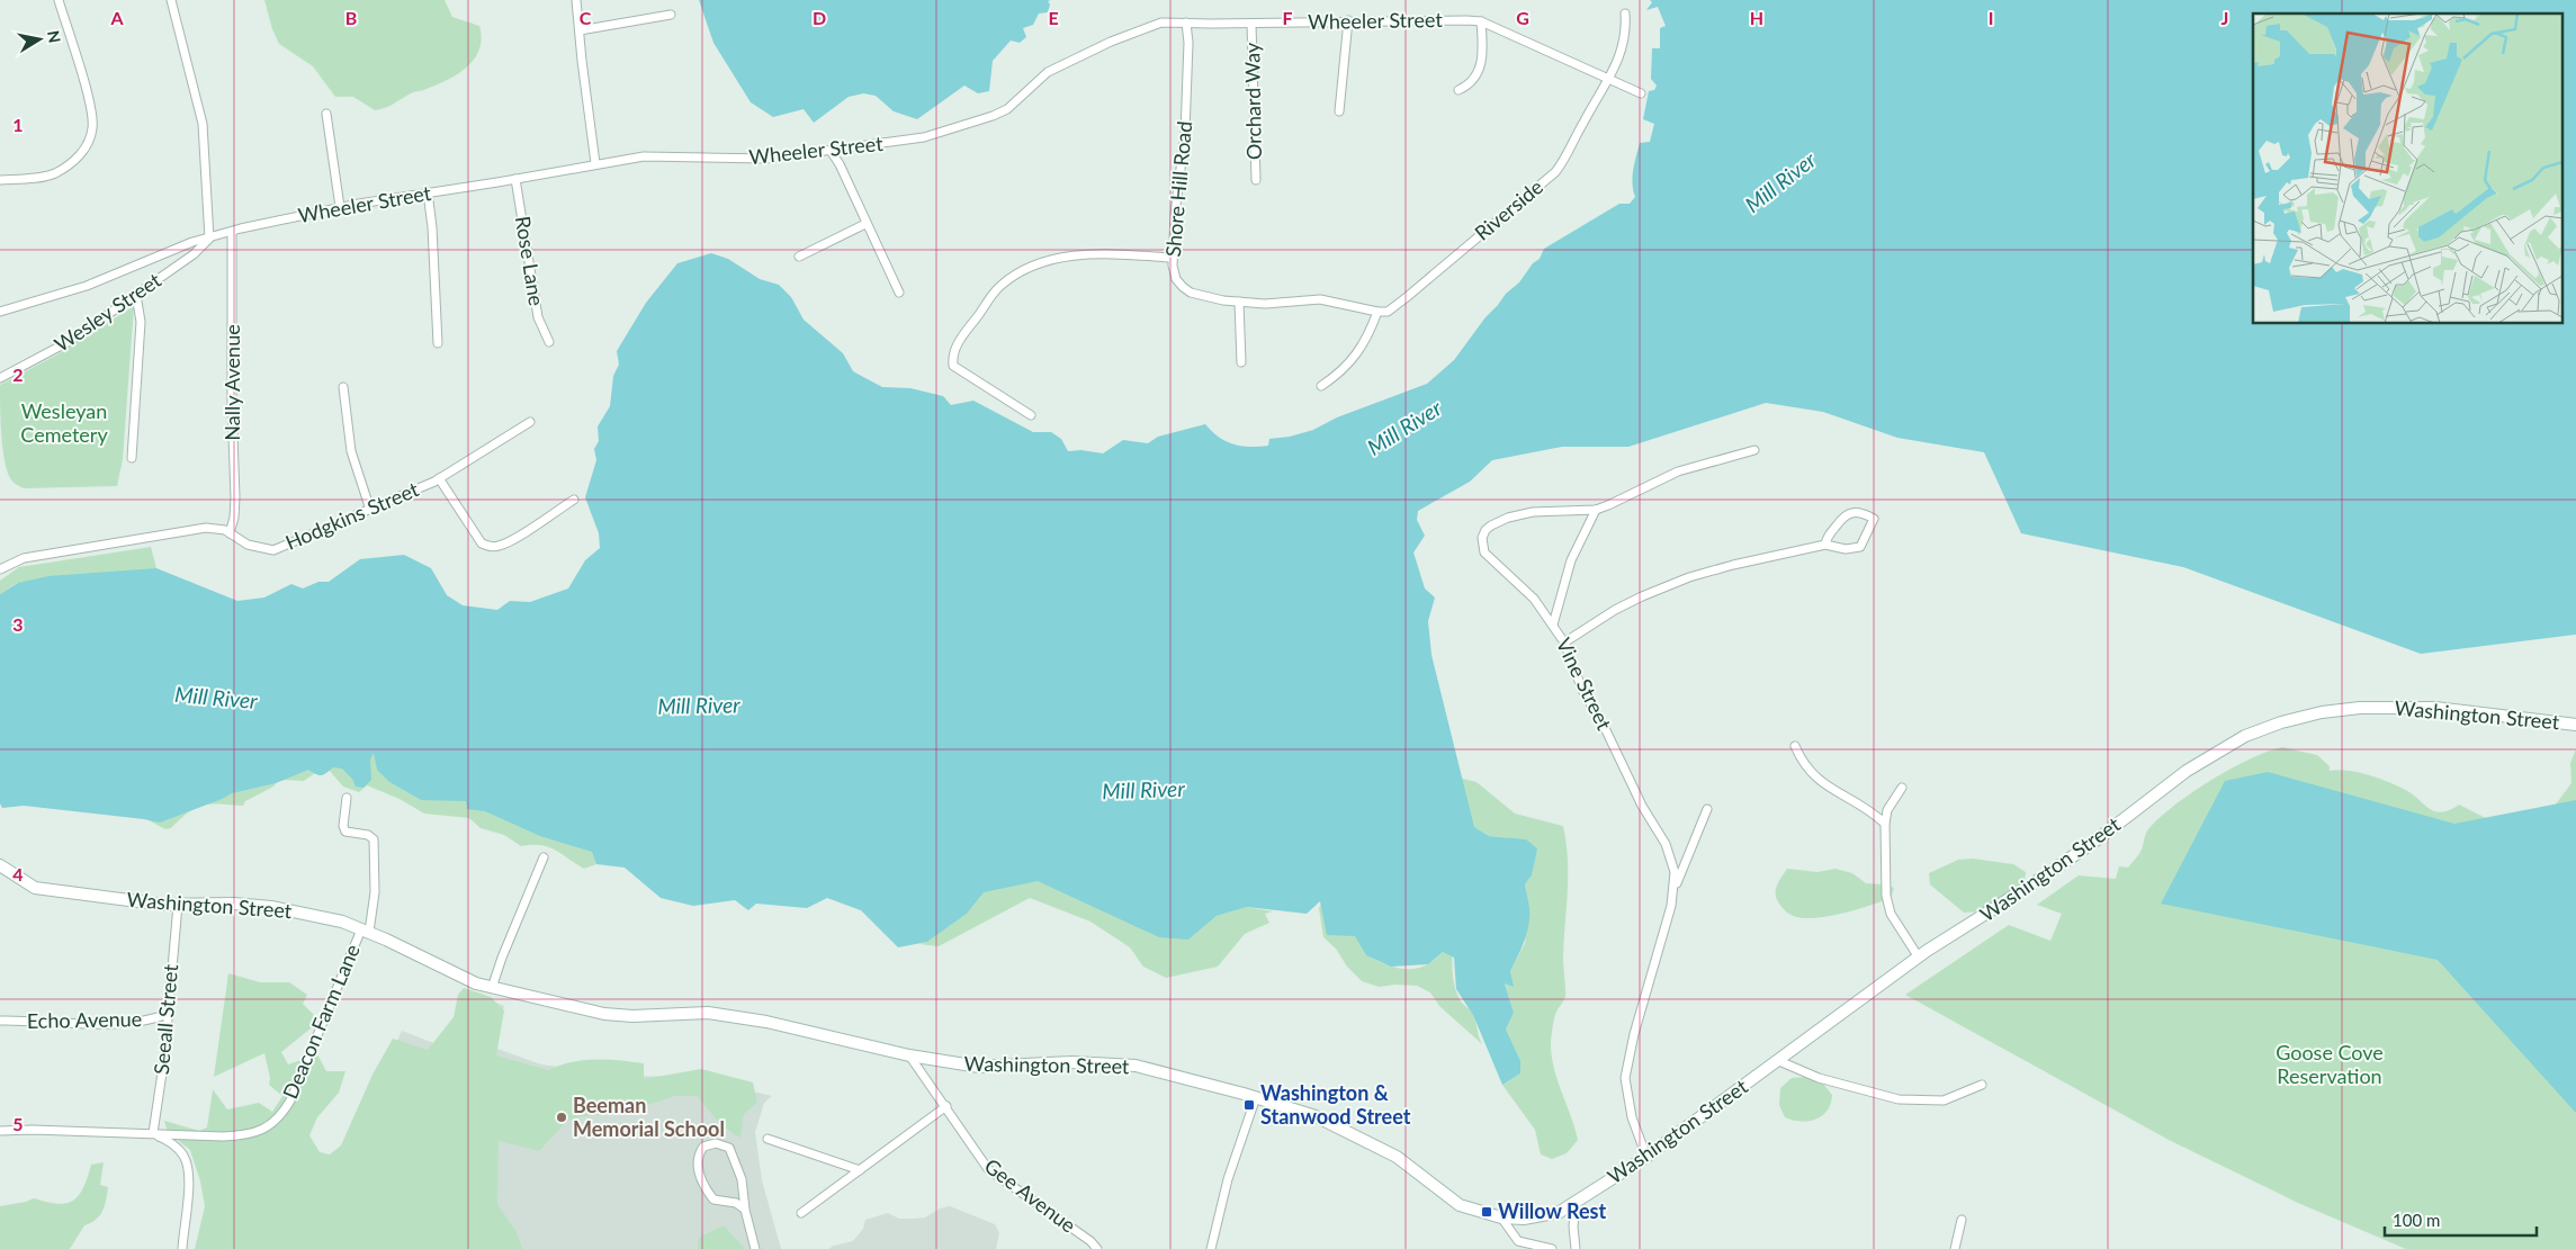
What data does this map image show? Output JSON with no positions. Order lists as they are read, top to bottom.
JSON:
{
  "streets": {
    "main road": ["Washington Street"],
    "street": [
      "Wheeler Street",
      "Orchard Way",
      "Shore Hill Road",
      "Riverside",
      "Rose Lane",
      "Wesley Street",
      "Nally Avenue",
      "Hodgkins Street",
      "Vine Street",
      "Seeall Street",
      "Echo Avenue",
      "Deacon Farm Lane",
      "Gee Avenue"
    ]
  },
  "crossings": [
    ["Wheeler Street", "Orchard Way"],
    ["Wheeler Street", "Shore Hill Road"],
    ["Wheeler Street", "Riverside"],
    ["Wheeler Street", "Rose Lane"],
    ["Wheeler Street", "Wesley Street"],
    ["Wheeler Street", "Nally Avenue"],
    ["Shore Hill Road", "Riverside"],
    ["Nally Avenue", "Hodgkins Street"],
    ["Vine Street", "Washington Street"],
    ["Washington Street", "Seeall Street"],
    ["Washington Street", "Deacon Farm Lane"],
    ["Washington Street", "Gee Avenue"],
    ["Seeall Street", "Echo Avenue"],
    ["Seeall Street", "Deacon Farm Lane"]
  ],
  "water": ["Mill River"],
  "parks": ["Wesleyan Cemetery", "Goose Cove Reservation"],
  "places": {
    "transit": ["Washington & Stanwood Street", "Willow Rest"],
    "other": ["Beeman Memorial School"]
  },
  "scale_bar": "100 m",
  "north": "right",
  "grid": {
    "columns": [
      "A",
      "B",
      "C",
      "D",
      "E",
      "F",
      "G",
      "H",
      "I",
      "J"
    ],
    "rows": [
      "1",
      "2",
      "3",
      "4",
      "5"
    ]
  }
}
